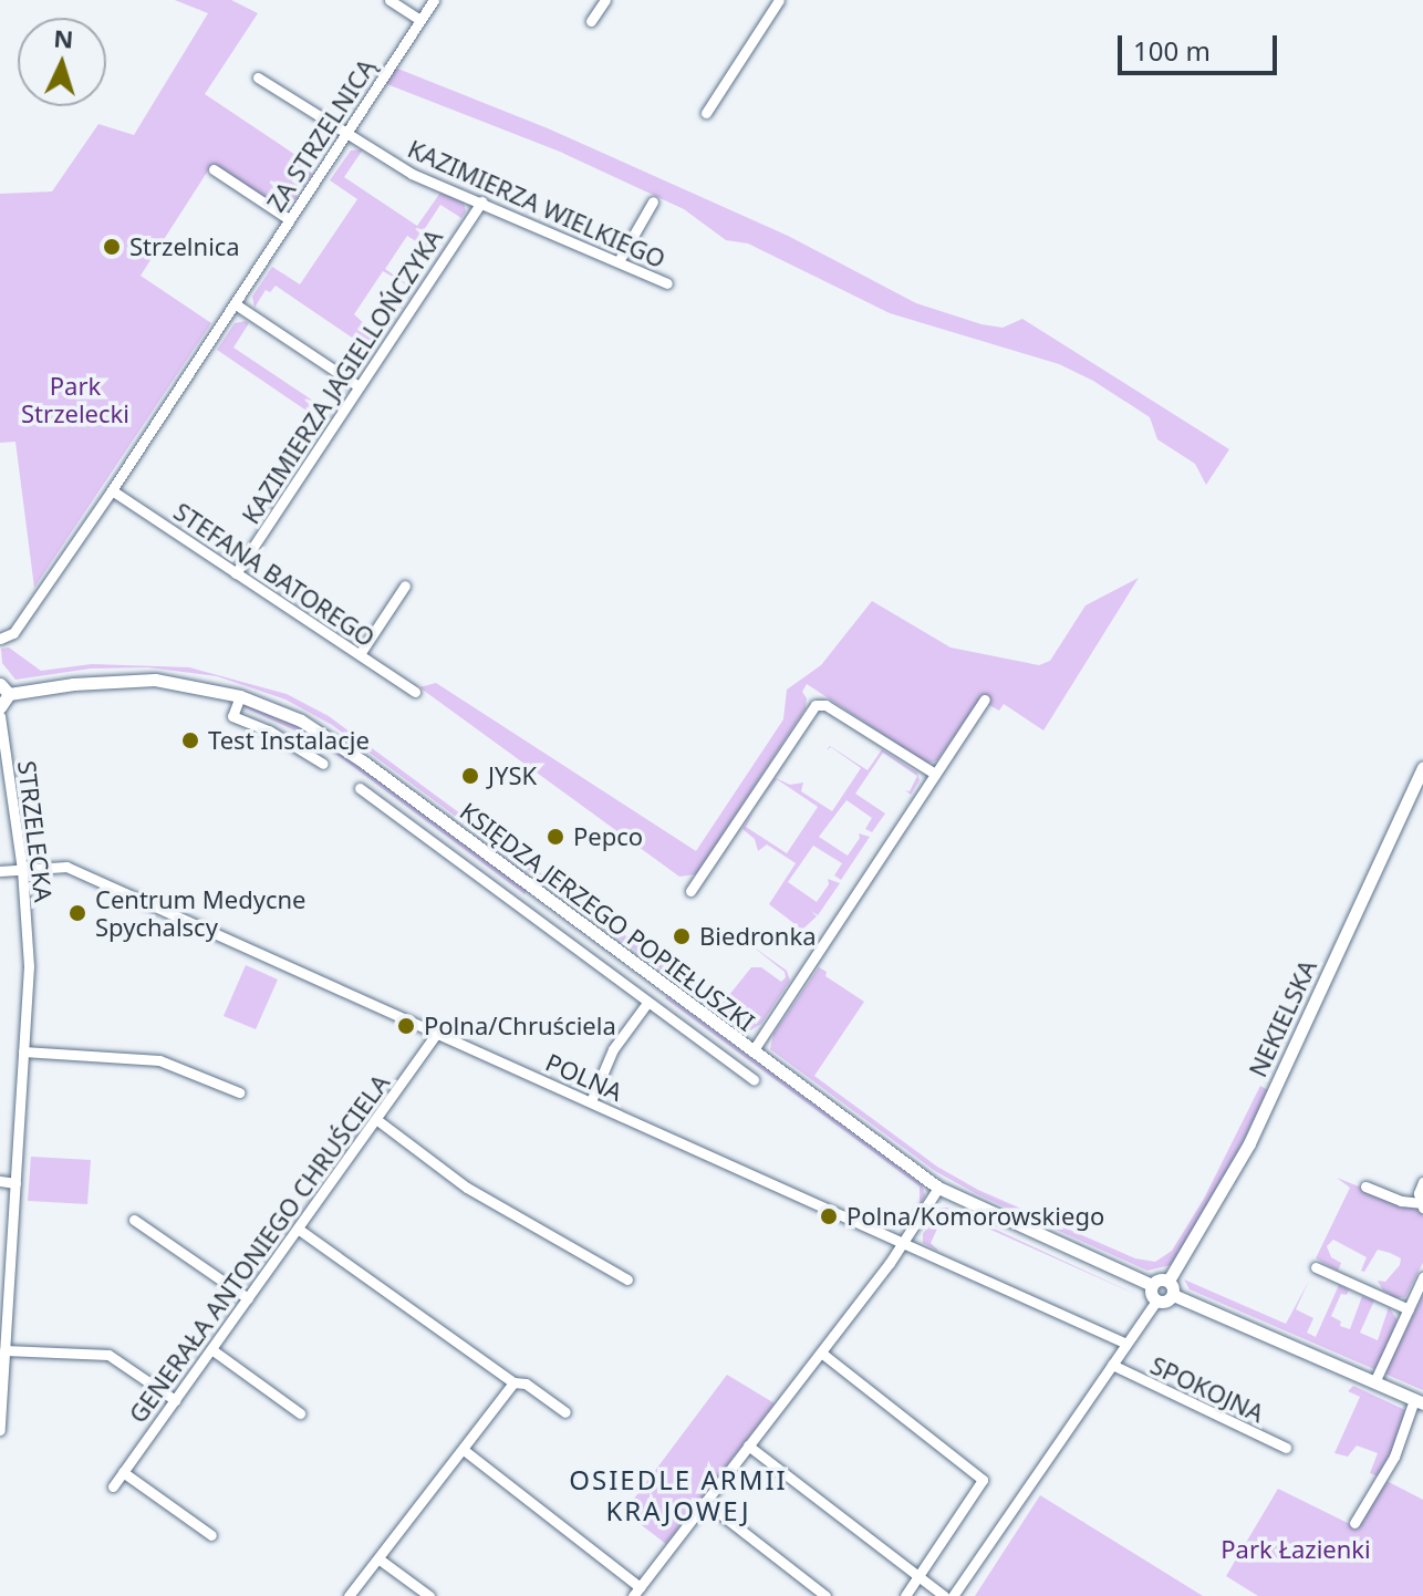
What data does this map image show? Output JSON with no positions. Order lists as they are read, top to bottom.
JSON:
{
  "streets": {
    "street": [
      "ZA STRZELNICĄ",
      "KAZIMIERZA WIELKIEGO",
      "KAZIMIERZA JAGIELLOŃCZYKA",
      "STEFANA BATOREGO",
      "STRZELECKA",
      "KSIĘDZA JERZEGO POPIEŁUSZKI",
      "NEKIELSKA",
      "POLNA",
      "GENERAŁA ANTONIEGO CHRUŚCIELA",
      "SPOKOJNA"
    ]
  },
  "crossings": [
    ["ZA STRZELNICĄ", "KAZIMIERZA WIELKIEGO"],
    ["ZA STRZELNICĄ", "STEFANA BATOREGO"],
    ["KAZIMIERZA WIELKIEGO", "KAZIMIERZA JAGIELLOŃCZYKA"],
    ["KAZIMIERZA JAGIELLOŃCZYKA", "STEFANA BATOREGO"],
    ["STRZELECKA", "POLNA"],
    ["KSIĘDZA JERZEGO POPIEŁUSZKI", "NEKIELSKA"],
    ["POLNA", "GENERAŁA ANTONIEGO CHRUŚCIELA"]
  ],
  "districts": ["OSIEDLE ARMII KRAJOWEJ"],
  "parks": ["Park Strzelecki", "Park Łazienki"],
  "places": [
    "Strzelnica",
    "Test Instalacje",
    "JYSK",
    "Pepco",
    "Centrum Medycne Spychalscy",
    "Biedronka",
    "Polna/Chruściela",
    "Polna/Komorowskiego"
  ],
  "scale_bar": "100 m",
  "north": "top"
}
